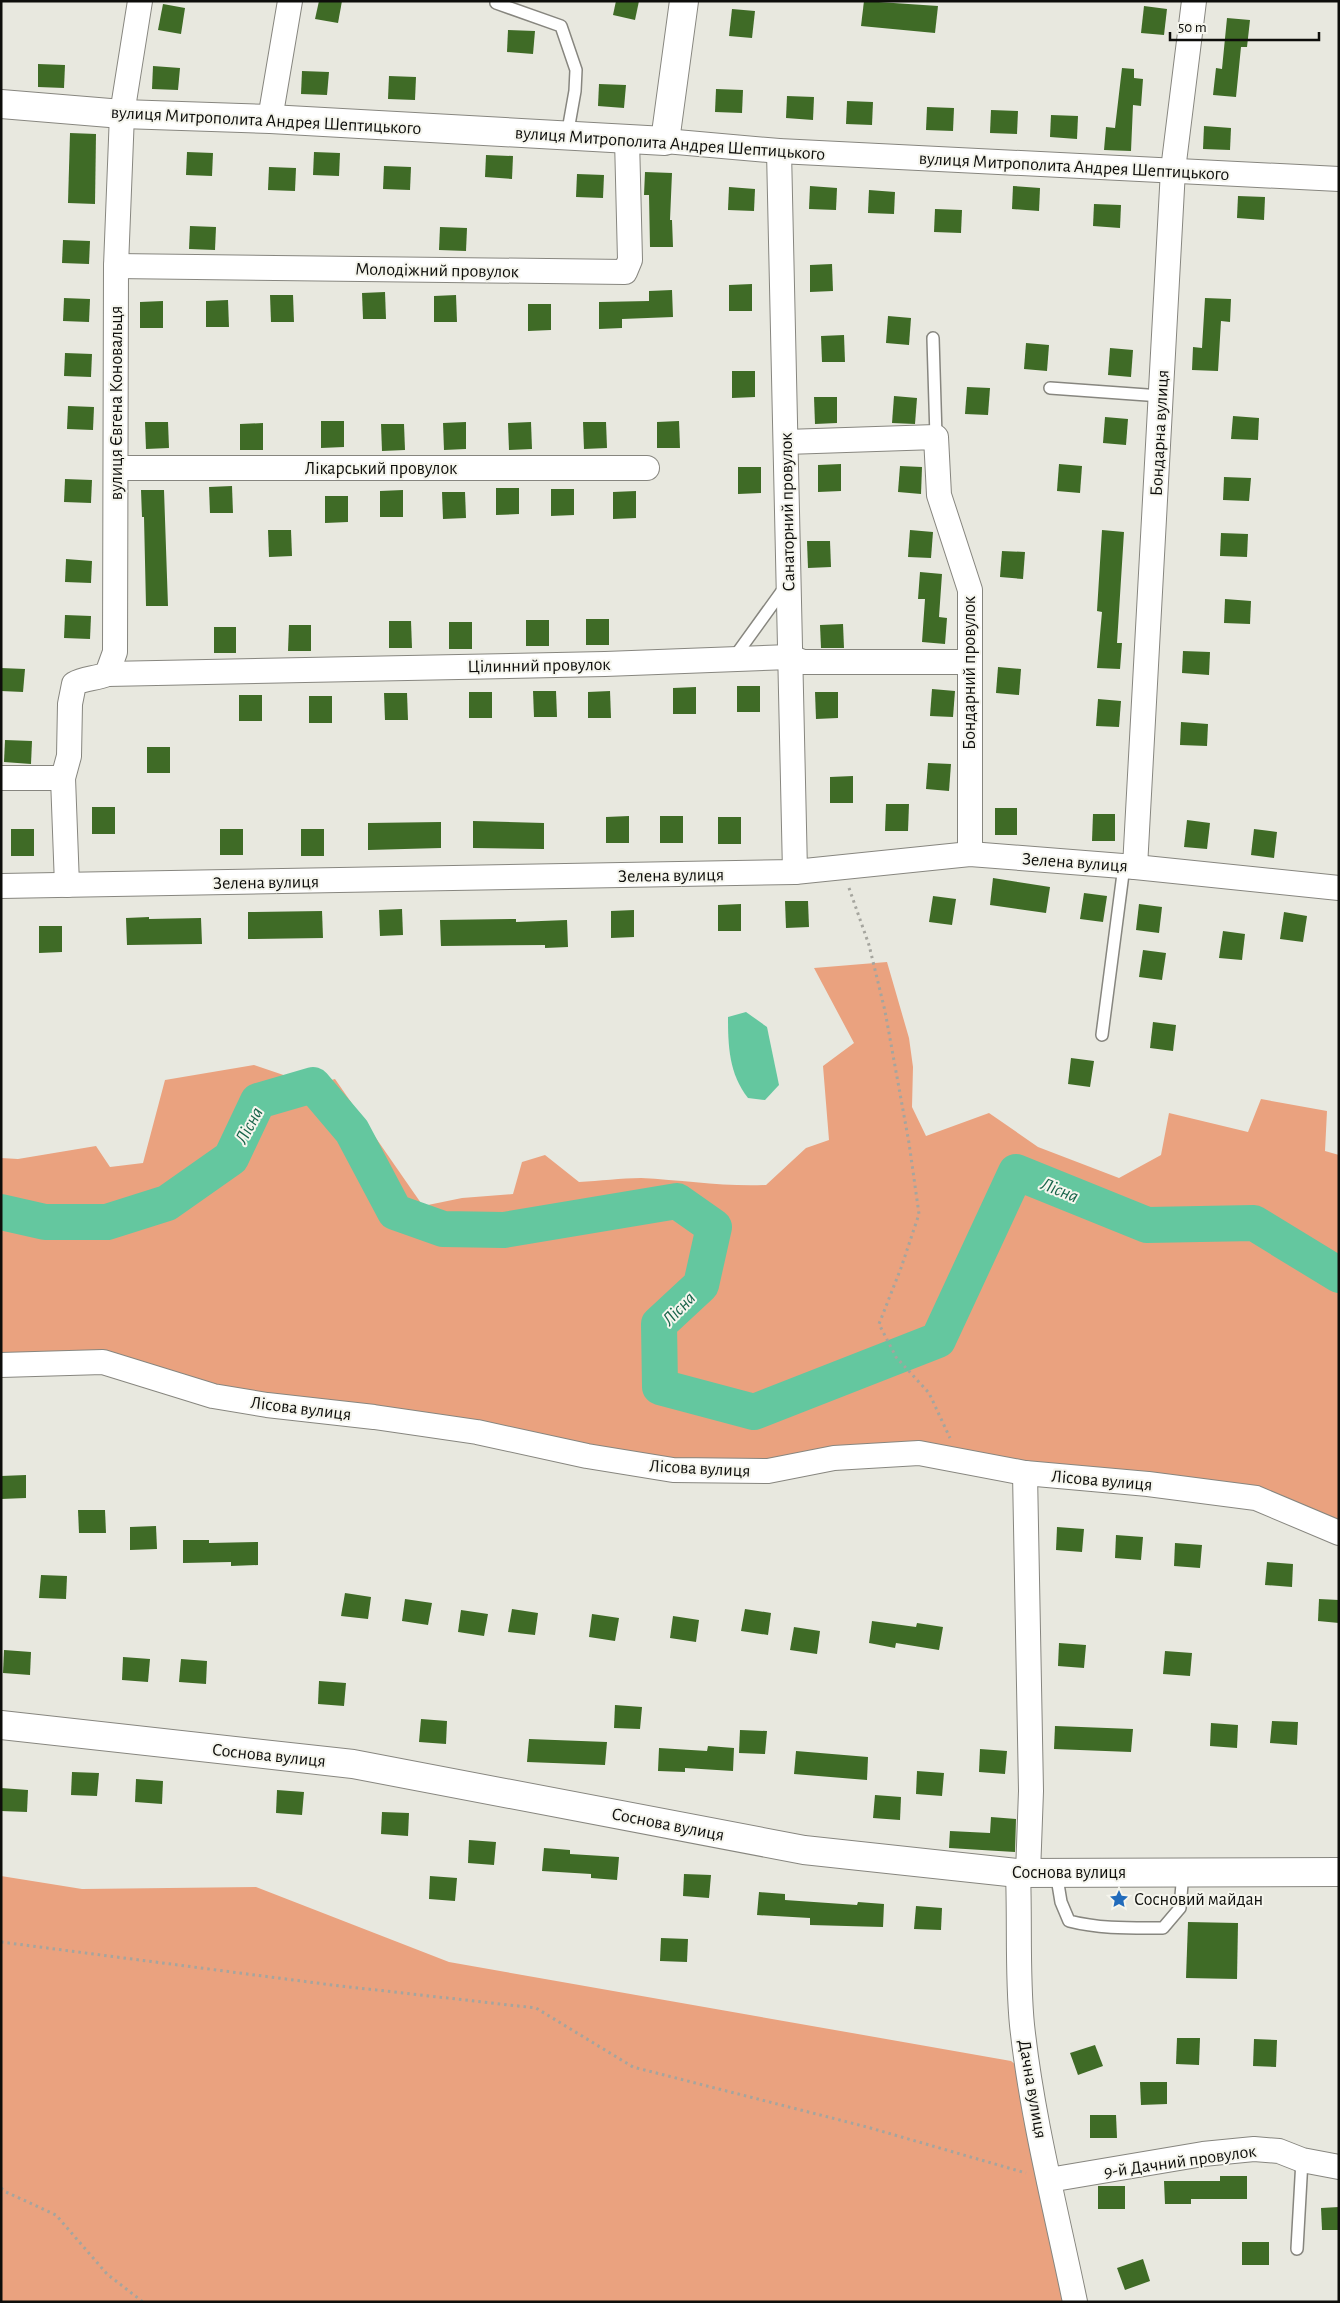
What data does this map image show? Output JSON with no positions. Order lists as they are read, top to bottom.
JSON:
{
  "streets": {
    "street": [
      "вулиця Митрополита Андрея Шептицького",
      "Молодіжний провулок",
      "вулиця Євгена Коновальця",
      "Бондарна вулиця",
      "Лікарський провулок",
      "Санаторний провулок",
      "Цілинний провулок",
      "Бондарний провулок",
      "Зелена вулиця",
      "Лісова вулиця",
      "Соснова вулиця",
      "Дачна вулиця",
      "9-й Дачний провулок"
    ]
  },
  "crossings": [
    ["вулиця Митрополита Андрея Шептицького", "Молодіжний провулок"],
    ["вулиця Митрополита Андрея Шептицького", "вулиця Євгена Коновальця"],
    ["вулиця Митрополита Андрея Шептицького", "Бондарна вулиця"],
    ["вулиця Митрополита Андрея Шептицького", "Санаторний провулок"],
    ["Молодіжний провулок", "вулиця Євгена Коновальця"],
    ["вулиця Євгена Коновальця", "Лікарський провулок"],
    ["вулиця Євгена Коновальця", "Цілинний провулок"],
    ["Бондарна вулиця", "Зелена вулиця"],
    ["Санаторний провулок", "Цілинний провулок"],
    ["Санаторний провулок", "Зелена вулиця"],
    ["Цілинний провулок", "Бондарний провулок"],
    ["Бондарний провулок", "Зелена вулиця"],
    ["Лісова вулиця", "Дачна вулиця"],
    ["Соснова вулиця", "Дачна вулиця"],
    ["Дачна вулиця", "9-й Дачний провулок"]
  ],
  "water": ["Лісна"],
  "places": {
    "place": ["Сосновий майдан"]
  },
  "scale_bar": "50 m"
}
